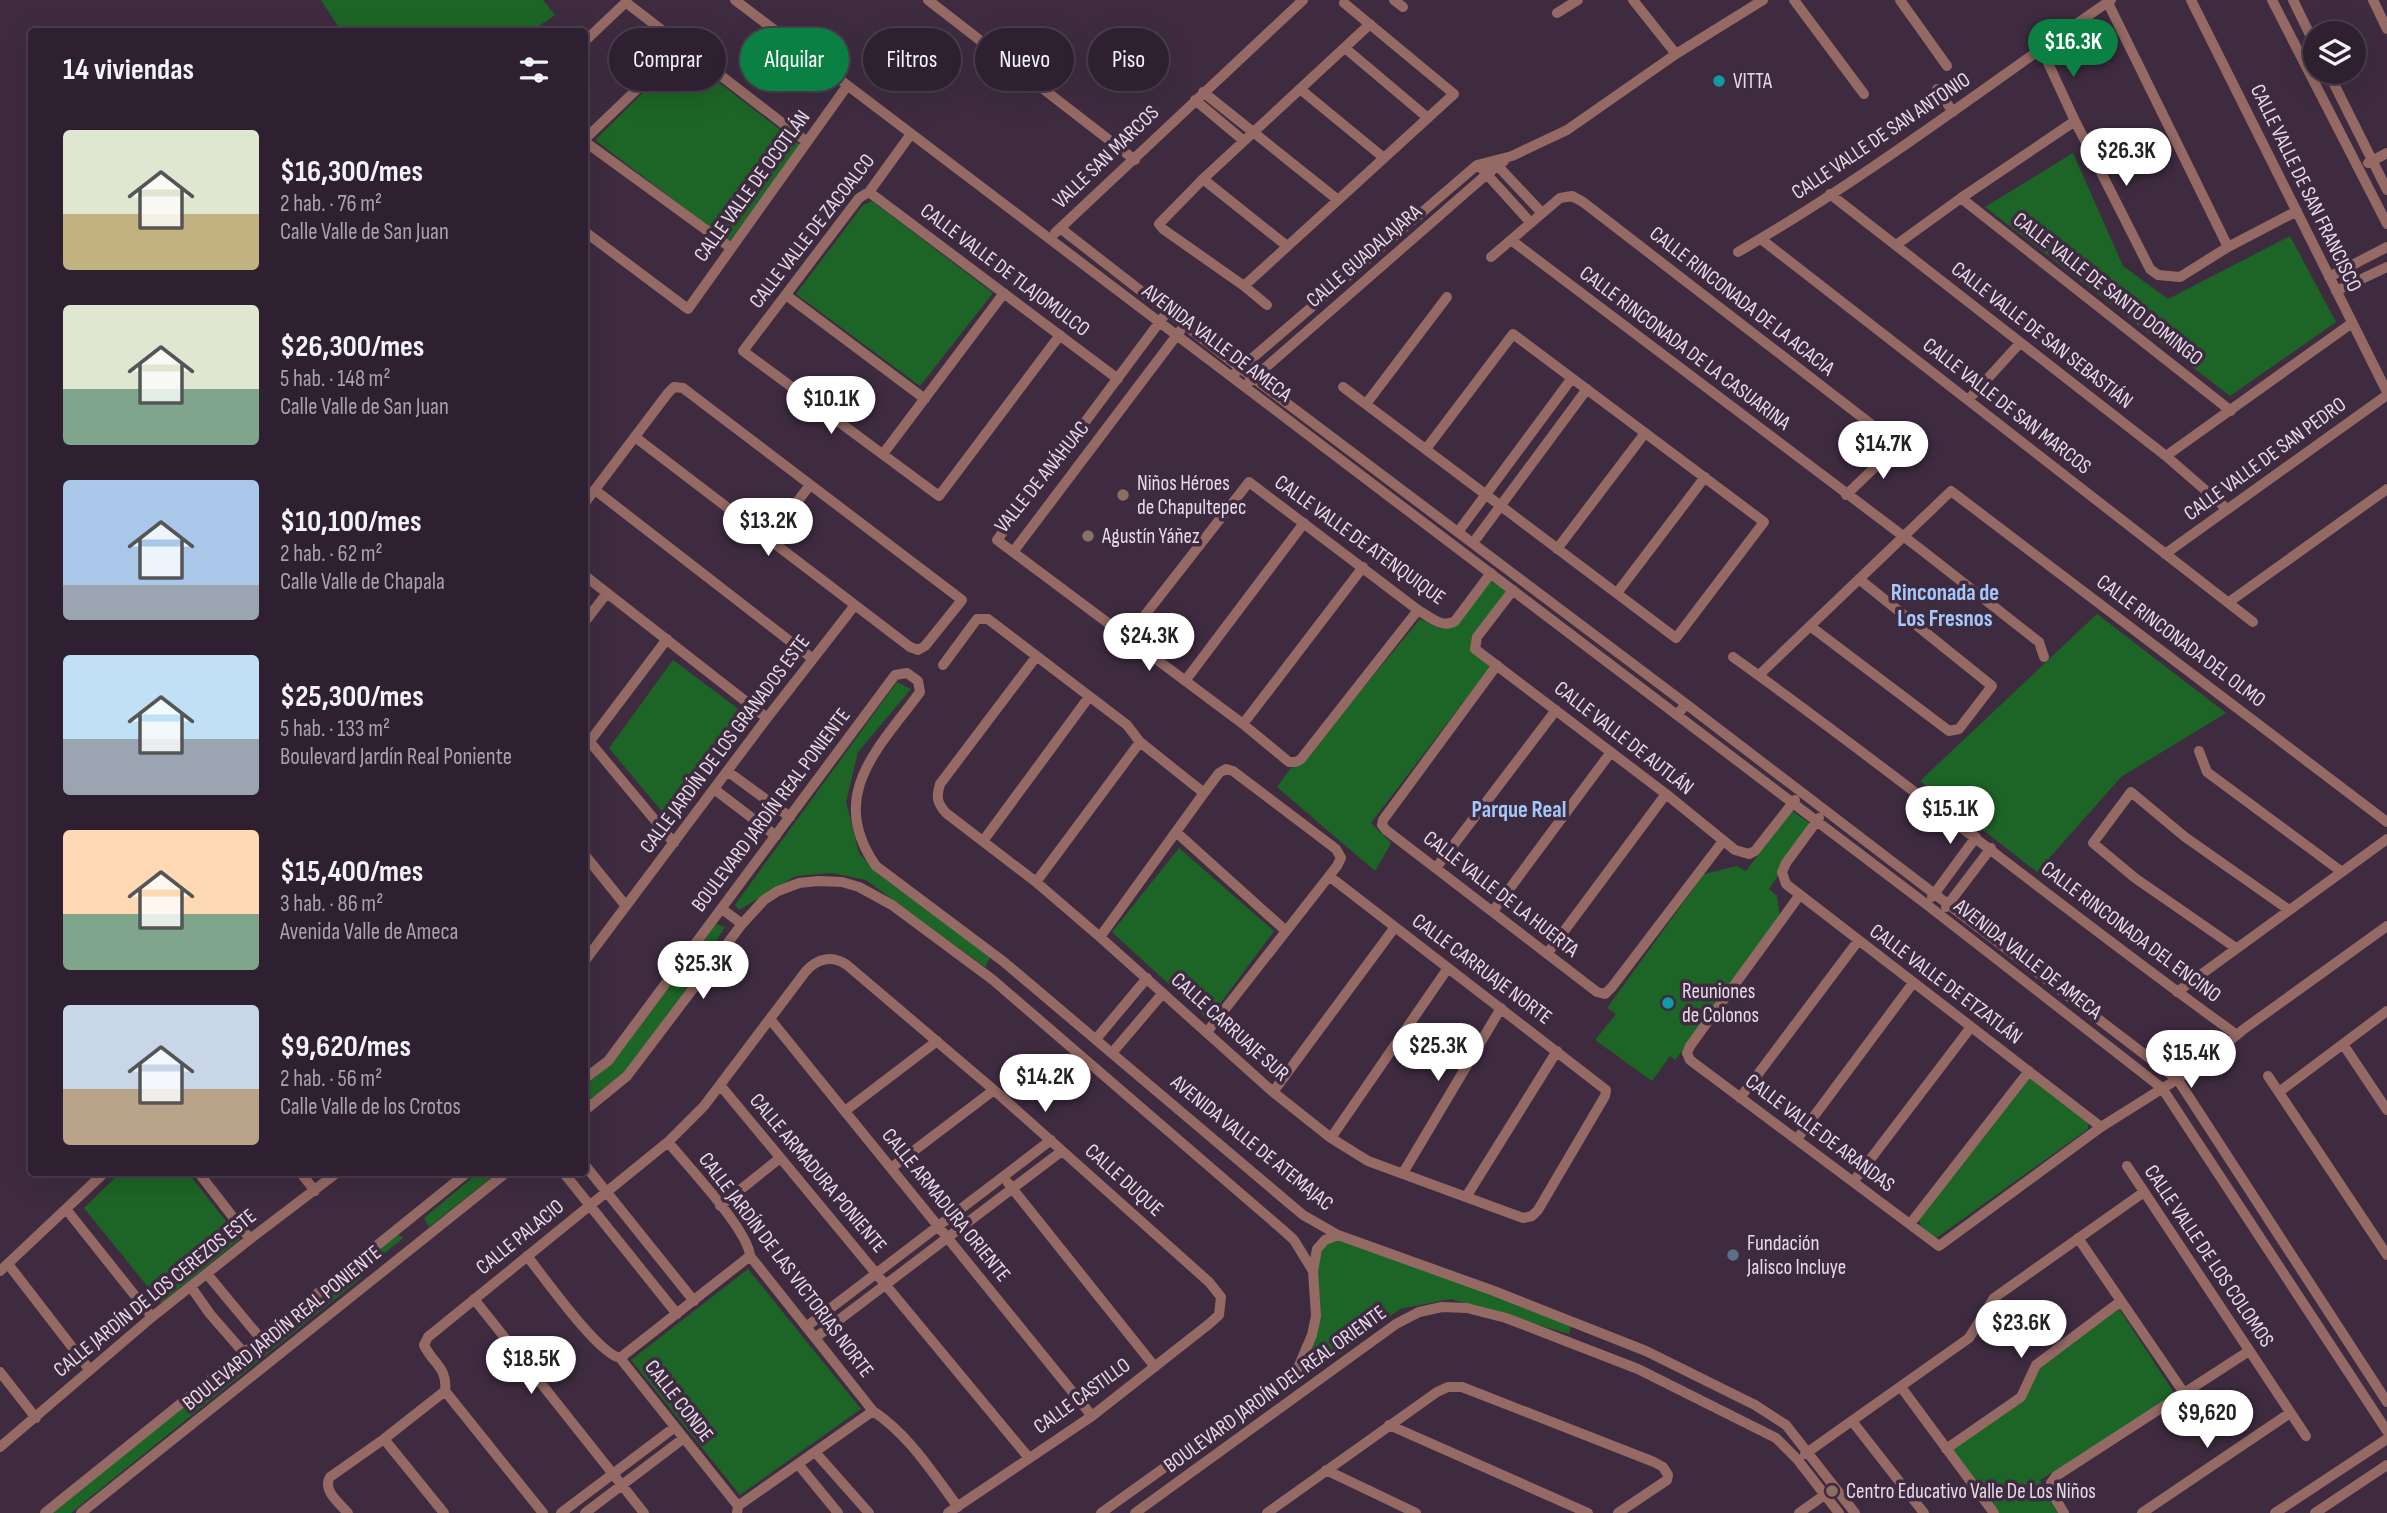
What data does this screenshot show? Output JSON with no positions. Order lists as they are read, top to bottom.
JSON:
{
  "streets": {
    "street": [
      "CALLE VALLE DE SAN ANTONIO",
      "VALLE SAN MARCOS",
      "CALLE VALLE DE OCOTLÁN",
      "CALLE VALLE DE SAN FRANCISCO",
      "CALLE VALLE DE ZACOALCO",
      "CALLE GUADALAJARA",
      "CALLE VALLE DE TLAJOMULCO",
      "CALLE VALLE DE SANTO DOMINGO",
      "CALLE RINCONADA DE LA ACACIA",
      "CALLE VALLE DE SAN SEBASTIÁN",
      "AVENIDA VALLE DE AMECA",
      "CALLE RINCONADA DE LA CASUARINA",
      "CALLE VALLE DE SAN MARCOS",
      "CALLE VALLE DE SAN PEDRO",
      "VALLE DE ANÁHUAC",
      "CALLE VALLE DE ATENQUIQUE",
      "CALLE RINCONADA DEL OLMO",
      "CALLE VALLE DE AUTLÁN",
      "CALLE JARDÍN DE LOS GRANADOS ESTE",
      "BOULEVARD JARDÍN REAL PONIENTE",
      "CALLE VALLE DE LA HUERTA",
      "CALLE RINCONADA DEL ENCINO",
      "CALLE CARRUAJE NORTE",
      "CALLE VALLE DE ETZATLÁN",
      "CALLE CARRUAJE SUR",
      "CALLE VALLE DE ARANDAS",
      "AVENIDA VALLE DE ATEMAJAC",
      "CALLE ARMADURA PONIENTE",
      "CALLE DUQUE",
      "CALLE ARMADURA ORIENTE",
      "CALLE PALACIO",
      "CALLE VALLE DE LOS COLOMOS",
      "CALLE JARDÍN DE LAS VICTORIAS NORTE",
      "CALLE JARDÍN DE LOS CEREZOS ESTE",
      "BOULEVARD JARDÍN DEL REAL ORIENTE",
      "CALLE CASTILLO",
      "CALLE CONDE"
    ]
  },
  "crossings": [
    ["CALLE VALLE DE SAN ANTONIO", "CALLE VALLE DE SAN SEBASTIÁN"],
    ["CALLE VALLE DE SAN ANTONIO", "CALLE VALLE DE SAN MARCOS"],
    ["VALLE SAN MARCOS", "AVENIDA VALLE DE AMECA"],
    ["CALLE VALLE DE SAN FRANCISCO", "CALLE VALLE DE SAN PEDRO"],
    ["CALLE VALLE DE ZACOALCO", "CALLE VALLE DE TLAJOMULCO"],
    ["CALLE VALLE DE ZACOALCO", "AVENIDA VALLE DE AMECA"],
    ["CALLE GUADALAJARA", "AVENIDA VALLE DE AMECA"],
    ["CALLE VALLE DE TLAJOMULCO", "VALLE DE ANÁHUAC"],
    ["CALLE RINCONADA DE LA ACACIA", "CALLE RINCONADA DE LA CASUARINA"],
    ["CALLE VALLE DE SAN SEBASTIÁN", "CALLE VALLE DE SAN PEDRO"],
    ["AVENIDA VALLE DE AMECA", "VALLE DE ANÁHUAC"],
    ["AVENIDA VALLE DE AMECA", "CALLE VALLE DE ATENQUIQUE"],
    ["AVENIDA VALLE DE AMECA", "CALLE VALLE DE AUTLÁN"],
    ["AVENIDA VALLE DE AMECA", "CALLE VALLE DE ETZATLÁN"],
    ["CALLE RINCONADA DE LA CASUARINA", "CALLE RINCONADA DEL OLMO"],
    ["CALLE VALLE DE SAN MARCOS", "CALLE VALLE DE SAN PEDRO"],
    ["CALLE VALLE DE AUTLÁN", "CALLE VALLE DE LA HUERTA"],
    ["BOULEVARD JARDÍN REAL PONIENTE", "AVENIDA VALLE DE ATEMAJAC"],
    ["BOULEVARD JARDÍN REAL PONIENTE", "CALLE JARDÍN DE LOS CEREZOS ESTE"],
    ["CALLE CARRUAJE NORTE", "CALLE CARRUAJE SUR"],
    ["CALLE VALLE DE ETZATLÁN", "CALLE VALLE DE ARANDAS"],
    ["AVENIDA VALLE DE ATEMAJAC", "BOULEVARD JARDÍN DEL REAL ORIENTE"],
    ["CALLE ARMADURA PONIENTE", "CALLE PALACIO"],
    ["CALLE ARMADURA PONIENTE", "CALLE CASTILLO"],
    ["CALLE DUQUE", "CALLE PALACIO"],
    ["CALLE DUQUE", "CALLE CASTILLO"],
    ["CALLE ARMADURA ORIENTE", "CALLE PALACIO"],
    ["CALLE ARMADURA ORIENTE", "CALLE CASTILLO"],
    ["CALLE PALACIO", "CALLE JARDÍN DE LAS VICTORIAS NORTE"],
    ["CALLE PALACIO", "CALLE CONDE"],
    ["CALLE JARDÍN DE LAS VICTORIAS NORTE", "CALLE CASTILLO"]
  ],
  "districts": ["Rinconada de Los Fresnos", "Parque Real"],
  "places": [
    "VITTA",
    "Niños Héroes de Chapultepec",
    "Agustín Yáñez",
    "Reuniones de Colonos",
    "Fundación Jalisco Incluye",
    "Centro Educativo Valle De Los Niños"
  ],
  "page": {
    "price": [
      "$16.3K",
      "$26.3K",
      "$10.1K",
      "$14.7K",
      "$13.2K",
      "$24.3K",
      "$15.1K",
      "$25.3K",
      "$25.3K",
      "$15.4K",
      "$14.2K",
      "$23.6K",
      "$18.5K",
      "$9,620"
    ],
    "chip": [
      "Comprar",
      "Alquilar",
      "Filtros",
      "Nuevo",
      "Piso"
    ],
    "heading": "14 viviendas",
    "list": [
      {
        "name": "$16,300/mes",
        "note": "2 hab. · 76 m² · Calle Valle de San Juan"
      },
      {
        "name": "$26,300/mes",
        "note": "5 hab. · 148 m² · Calle Valle de San Juan"
      },
      {
        "name": "$10,100/mes",
        "note": "2 hab. · 62 m² · Calle Valle de Chapala"
      },
      {
        "name": "$25,300/mes",
        "note": "5 hab. · 133 m² · Boulevard Jardín Real Poniente"
      },
      {
        "name": "$15,400/mes",
        "note": "3 hab. · 86 m² · Avenida Valle de Ameca"
      },
      {
        "name": "$9,620/mes",
        "note": "2 hab. · 56 m² · Calle Valle de los Crotos"
      }
    ]
  }
}
